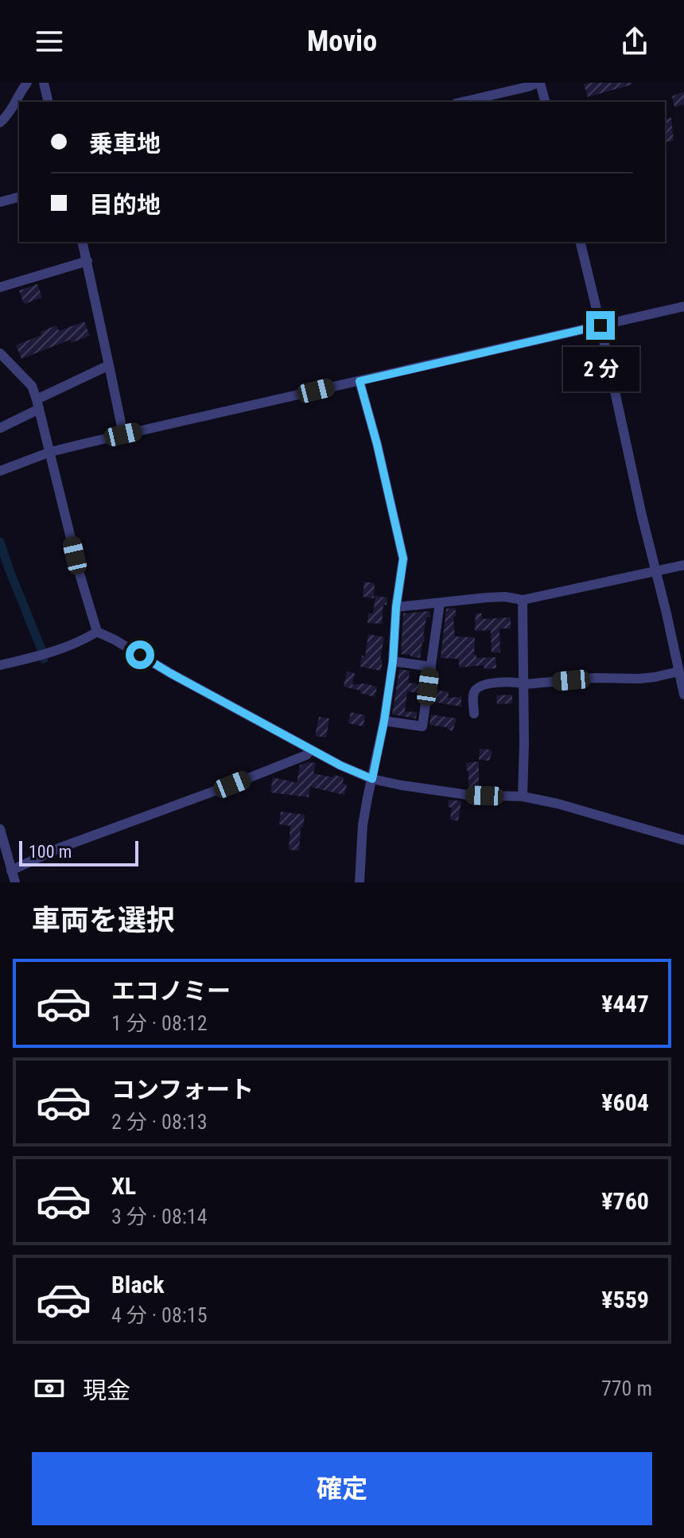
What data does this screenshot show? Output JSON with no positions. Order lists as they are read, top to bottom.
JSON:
{
  "scale_bar": "100 m",
  "page": {
    "header": "Movio",
    "banner": ["乗車地", "目的地"],
    "bubble": "2 分",
    "scale": "100 m",
    "heading": "車両を選択",
    "list": [
      {
        "name": "エコノミー",
        "note": "1 分 · 08:12",
        "value": "¥447"
      },
      {
        "name": "コンフォート",
        "note": "2 分 · 08:13",
        "value": "¥604"
      },
      {
        "name": "XL",
        "note": "3 分 · 08:14",
        "value": "¥760"
      },
      {
        "name": "Black",
        "note": "4 分 · 08:15",
        "value": "¥559"
      }
    ],
    "pay": ["現金", "770 m"],
    "buttons": "確定"
  }
}
